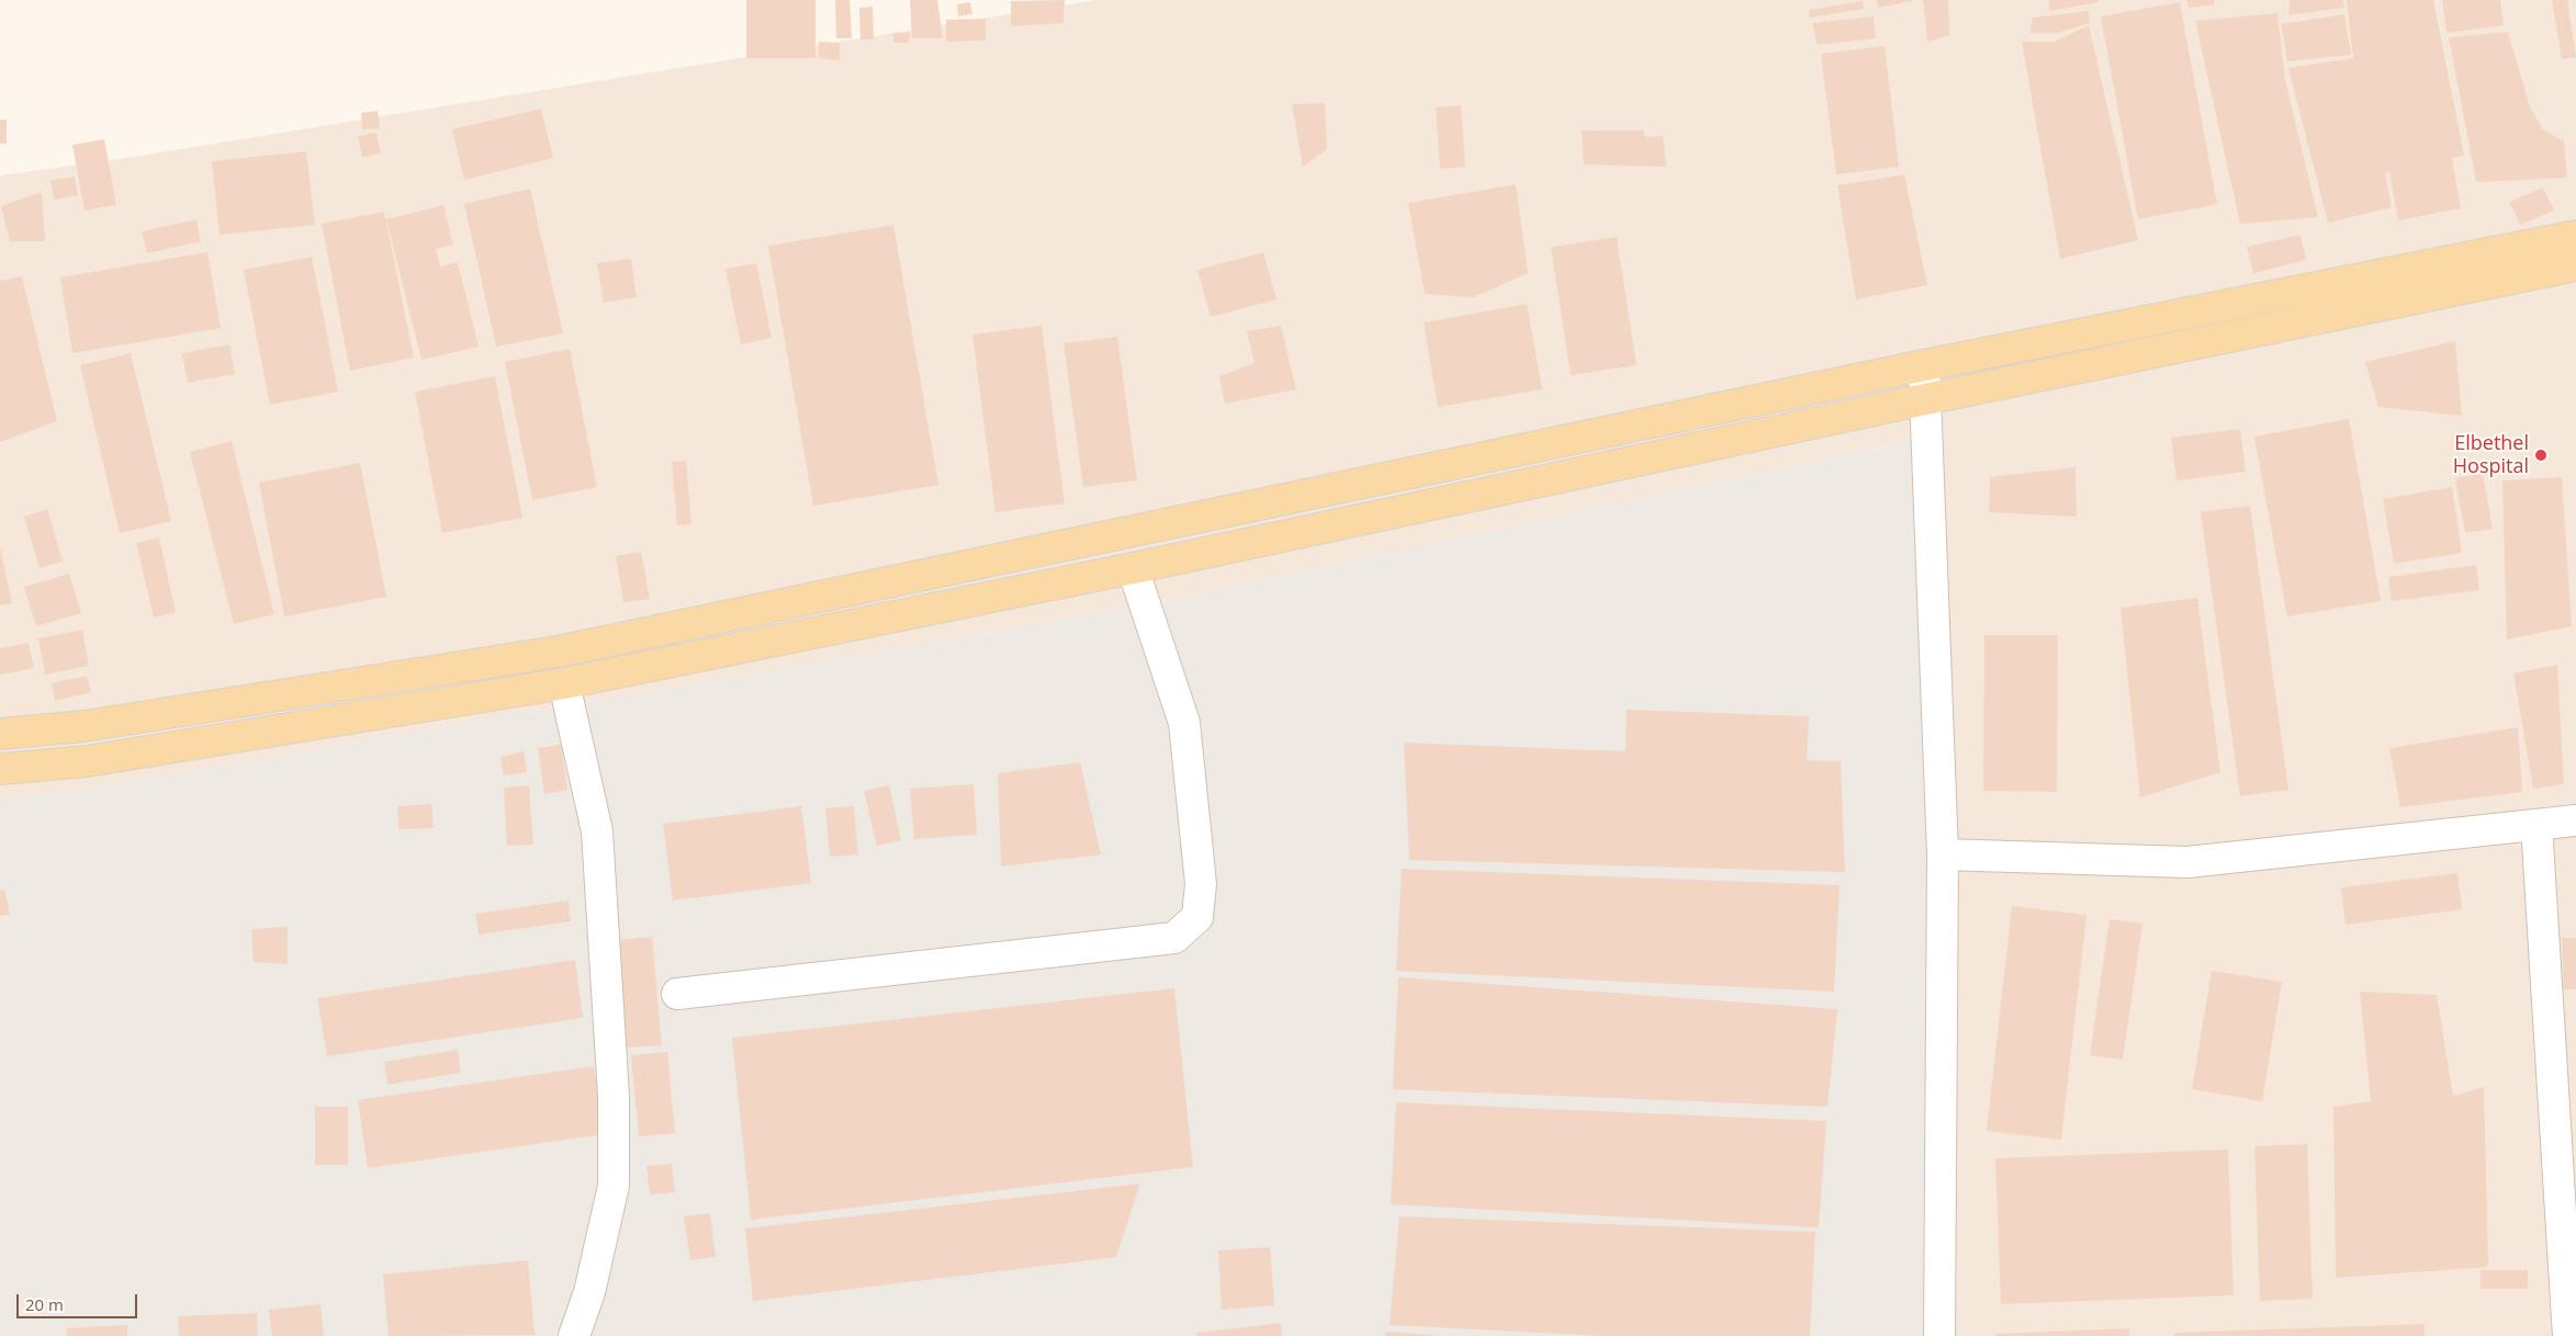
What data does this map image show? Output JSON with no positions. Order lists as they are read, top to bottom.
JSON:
{
  "places": ["Elbethel Hospital"],
  "scale_bar": "20 m"
}
